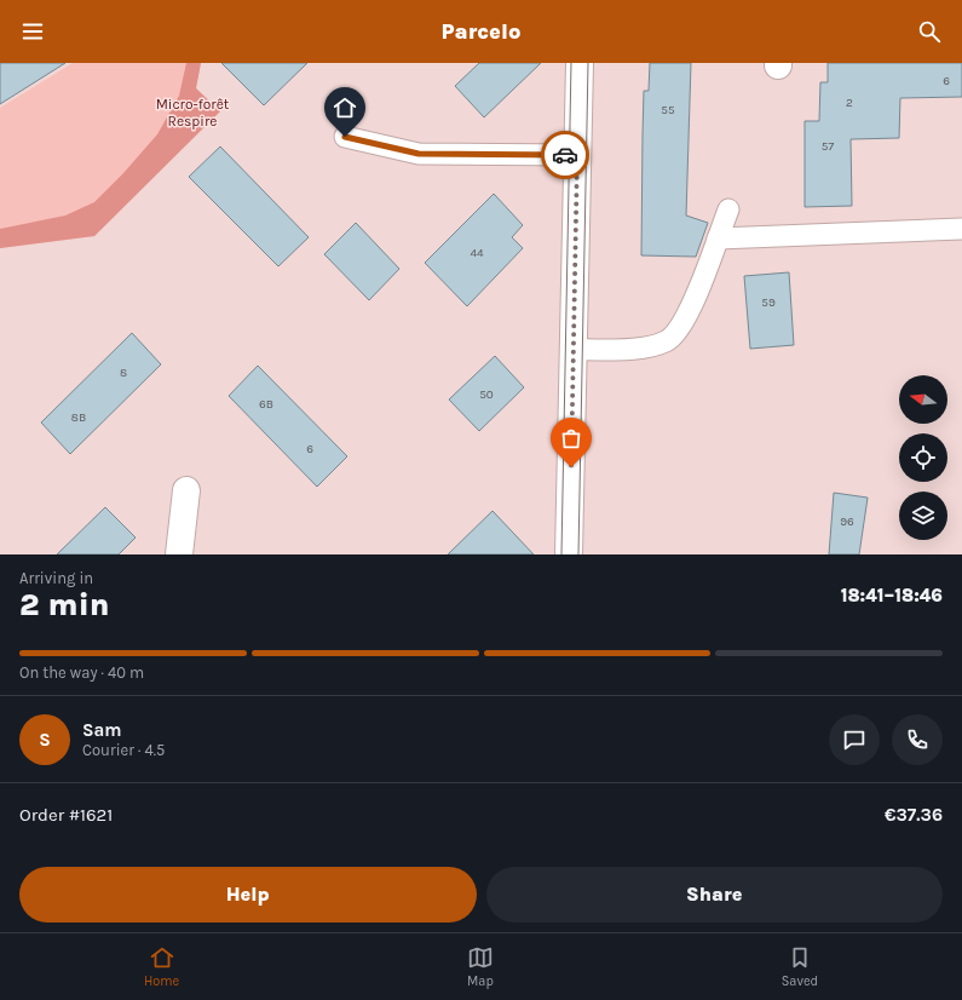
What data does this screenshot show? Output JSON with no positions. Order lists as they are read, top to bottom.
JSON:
{
  "parks": ["Micro-forêt Respire"],
  "house_numbers": [
    "6",
    "2",
    "55",
    "57",
    "44",
    "59",
    "8",
    "50",
    "6B",
    "8B",
    "6",
    "96"
  ],
  "north": "left",
  "page": {
    "header": "Parcelo",
    "heading": ["2 min", "Arriving in", "18:41–18:46"],
    "panel": [
      "Sam",
      "Courier · 4.5",
      "Order #1621",
      "€37.36"
    ],
    "bar": "On the way · 40 m",
    "round": "S",
    "buttons": ["Help", "Share"],
    "tabs": ["Home", "Map", "Saved"]
  }
}
